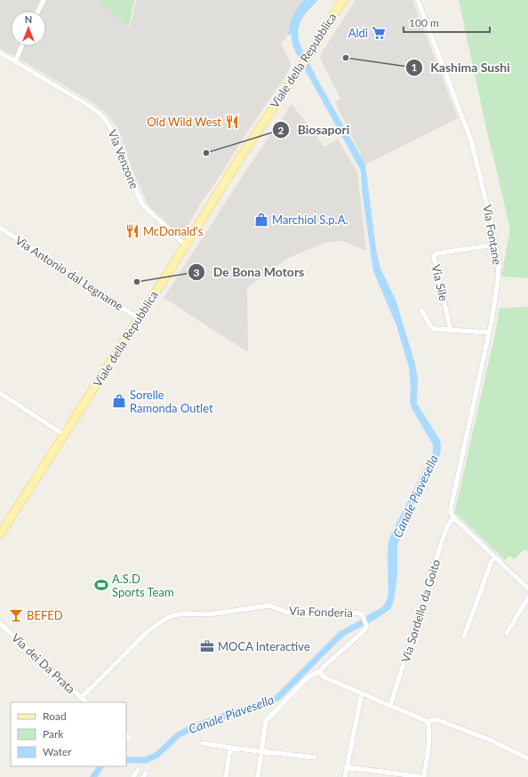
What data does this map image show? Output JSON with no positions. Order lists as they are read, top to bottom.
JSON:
{
  "streets": {
    "main road": ["Viale della Repubblica"],
    "street": [
      "Via Venzone",
      "Via Fontane",
      "Via Antonio dal Legname",
      "Via Sile",
      "Via Sordello da Goito",
      "Via Fonderia",
      "Via dei Da Prata"
    ]
  },
  "crossings": [
    ["Viale della Repubblica", "Via Venzone"],
    ["Viale della Repubblica", "Via Antonio dal Legname"],
    ["Via Fontane", "Via Sile"],
    ["Via Fontane", "Via Sordello da Goito"],
    ["Via Fonderia", "Via dei Da Prata"]
  ],
  "water": ["Canale Piavesella"],
  "places": {
    "supermarket": ["Aldi"],
    "other": ["Kashima Sushi", "Biosapori", "De Bona Motors"],
    "restaurant": ["Old Wild West", "McDonald's"],
    "shop": ["Marchiol S.p.A.", "Sorelle Ramonda Outlet"],
    "sports": ["A.S.D Sports Team"],
    "bar": ["BEFED"],
    "office": ["MOCA Interactive"]
  },
  "legend": ["Road", "Park", "Water"],
  "scale_bar": "100 m",
  "north": "top"
}
